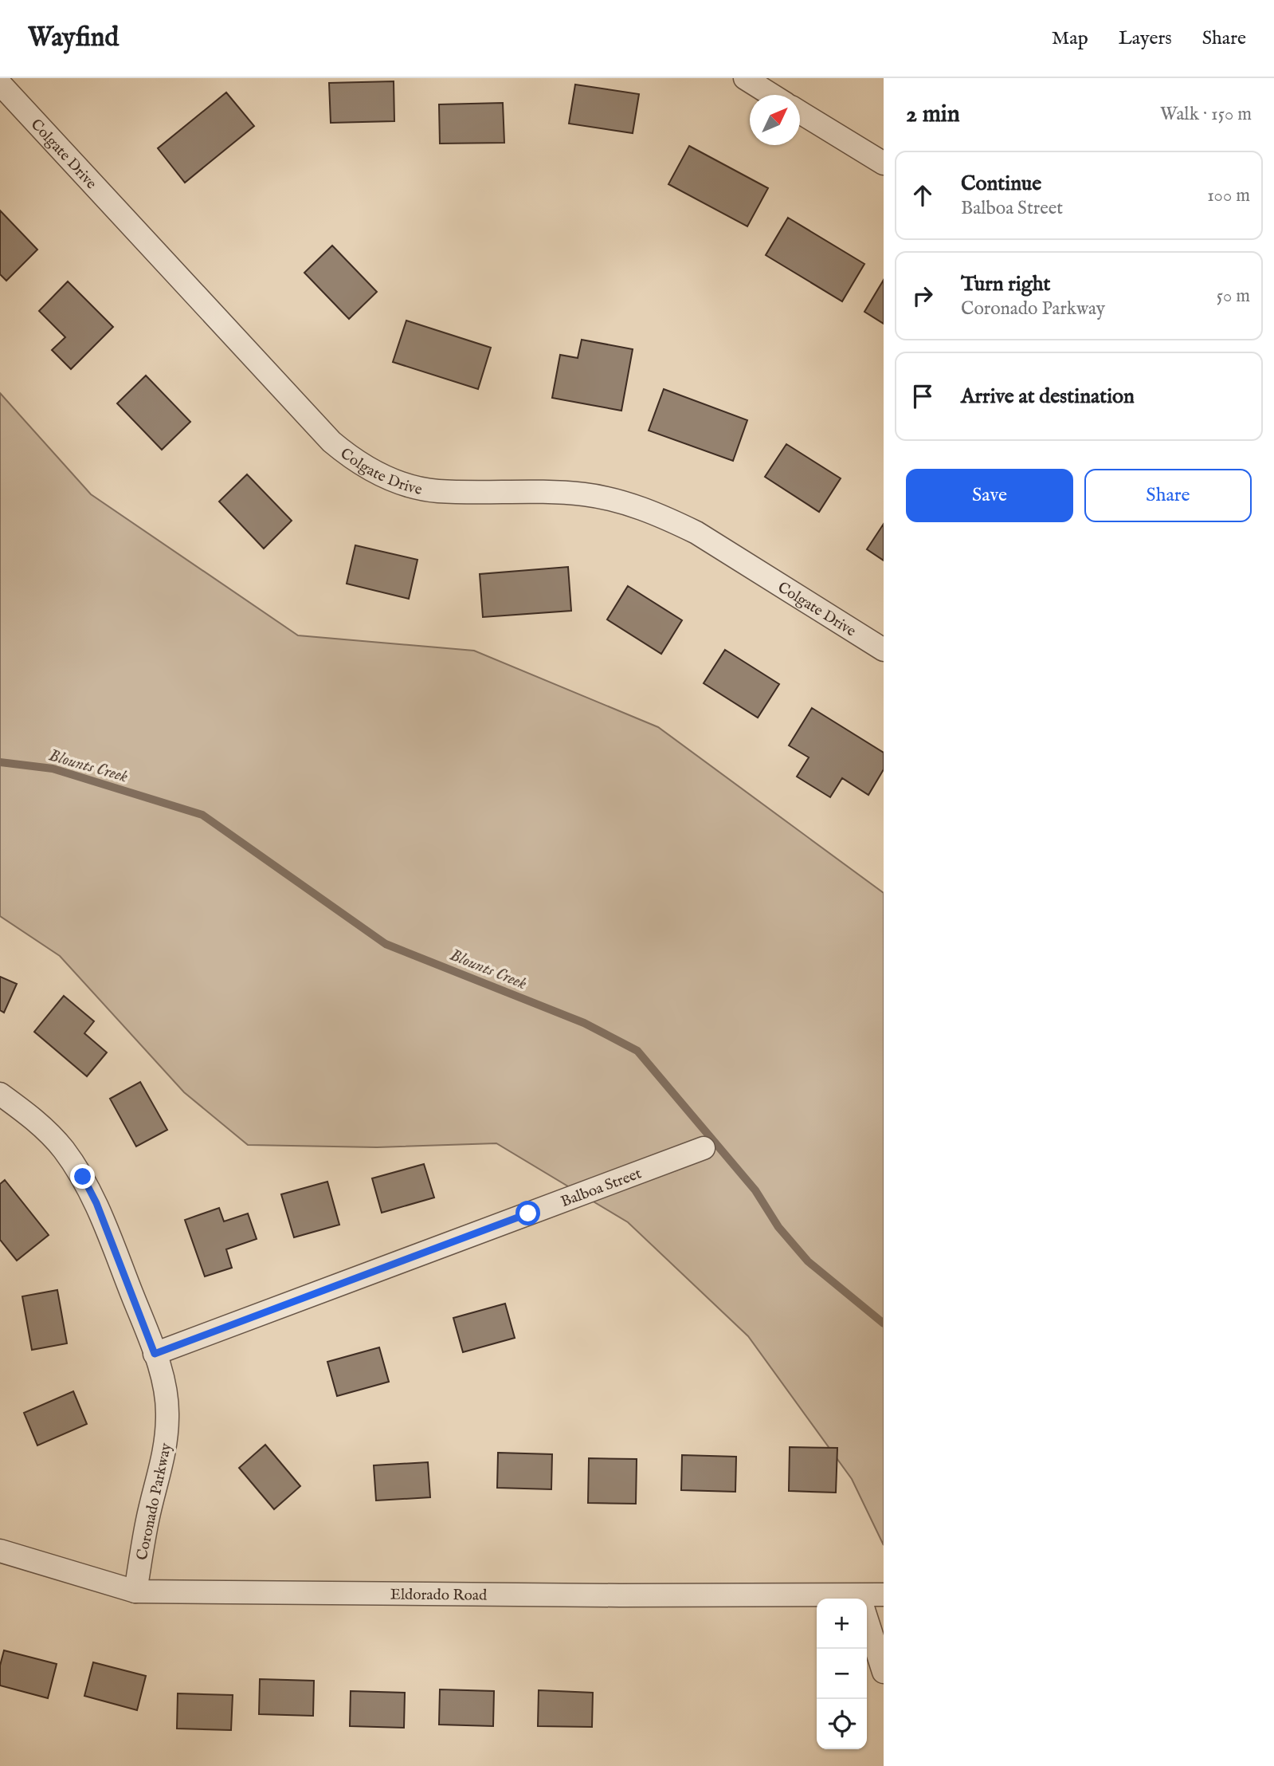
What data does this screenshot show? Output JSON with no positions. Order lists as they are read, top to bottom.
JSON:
{
  "streets": {
    "street": [
      "Colgate Drive",
      "Balboa Street",
      "Coronado Parkway",
      "Eldorado Road"
    ]
  },
  "crossings": [
    ["Balboa Street", "Coronado Parkway"],
    ["Coronado Parkway", "Eldorado Road"]
  ],
  "water": ["Blounts Creek"],
  "north": "top right",
  "page": {
    "header": "Wayfind",
    "nav": ["Map", "Layers", "Share"],
    "heading": ["2 min", "Walk · 150 m"],
    "list": [
      ["Continue", "Balboa Street", "100 m"],
      ["Turn right", "Coronado Parkway", "50 m"],
      "Arrive at destination"
    ],
    "buttons": ["Save", "Share"],
    "map_buttons": ["+", "−"]
  }
}
